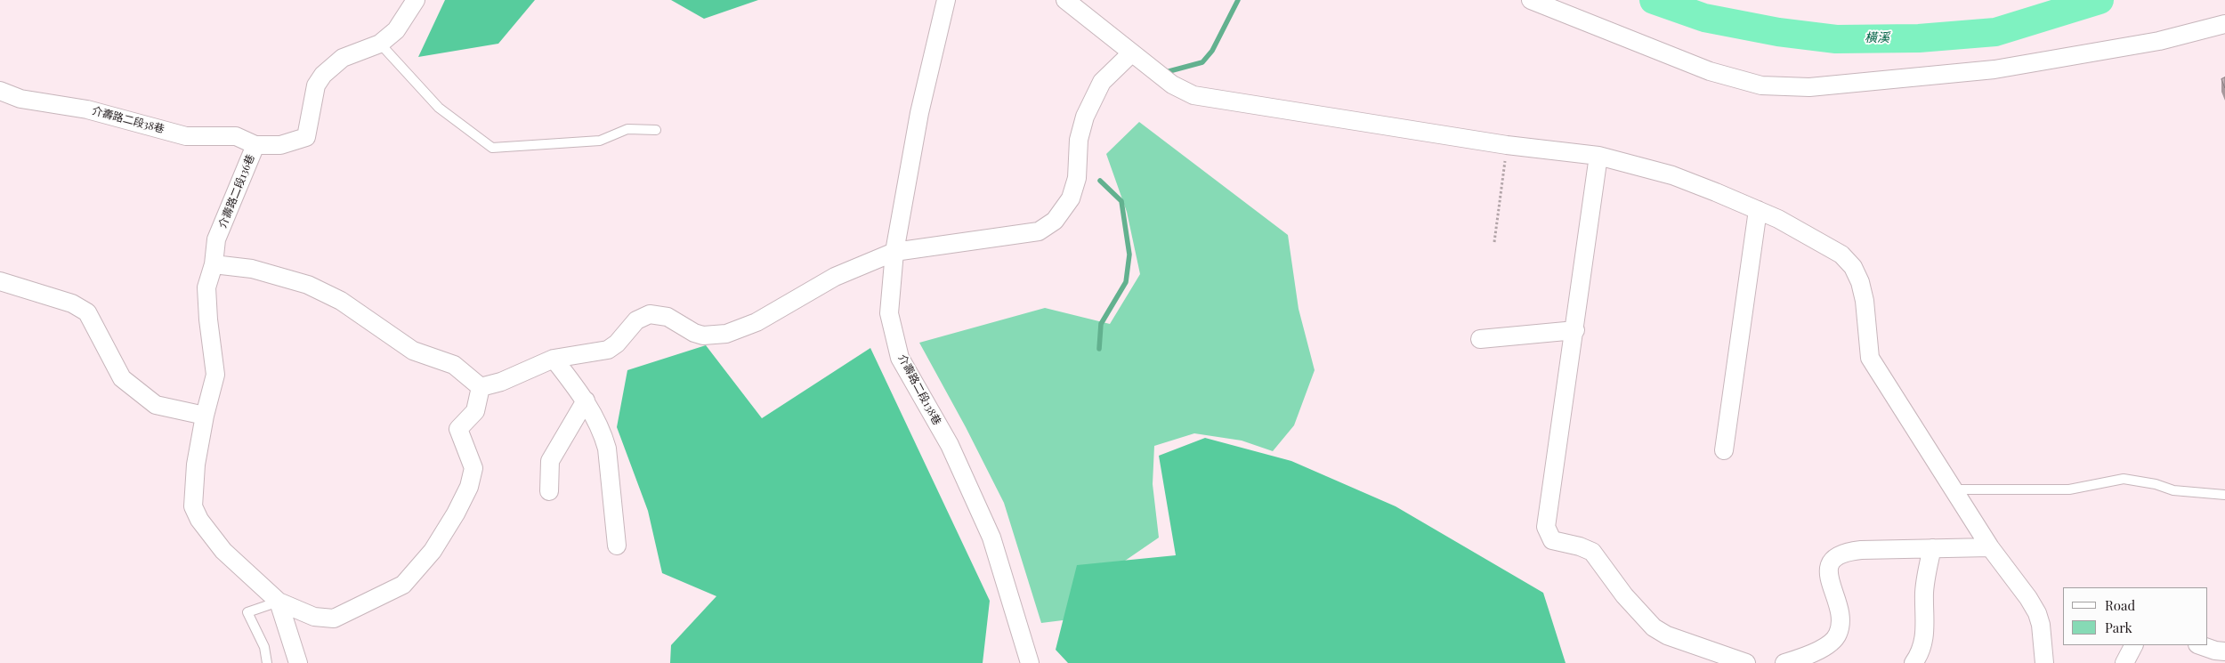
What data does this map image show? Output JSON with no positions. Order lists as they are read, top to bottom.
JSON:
{
  "streets": {
    "street": ["介壽路二段38巷", "介壽路二段136巷", "介壽路二段138巷"]
  },
  "crossings": [
    ["介壽路二段38巷", "介壽路二段136巷"]
  ],
  "water": ["橫溪"],
  "legend": ["Road", "Park"]
}
